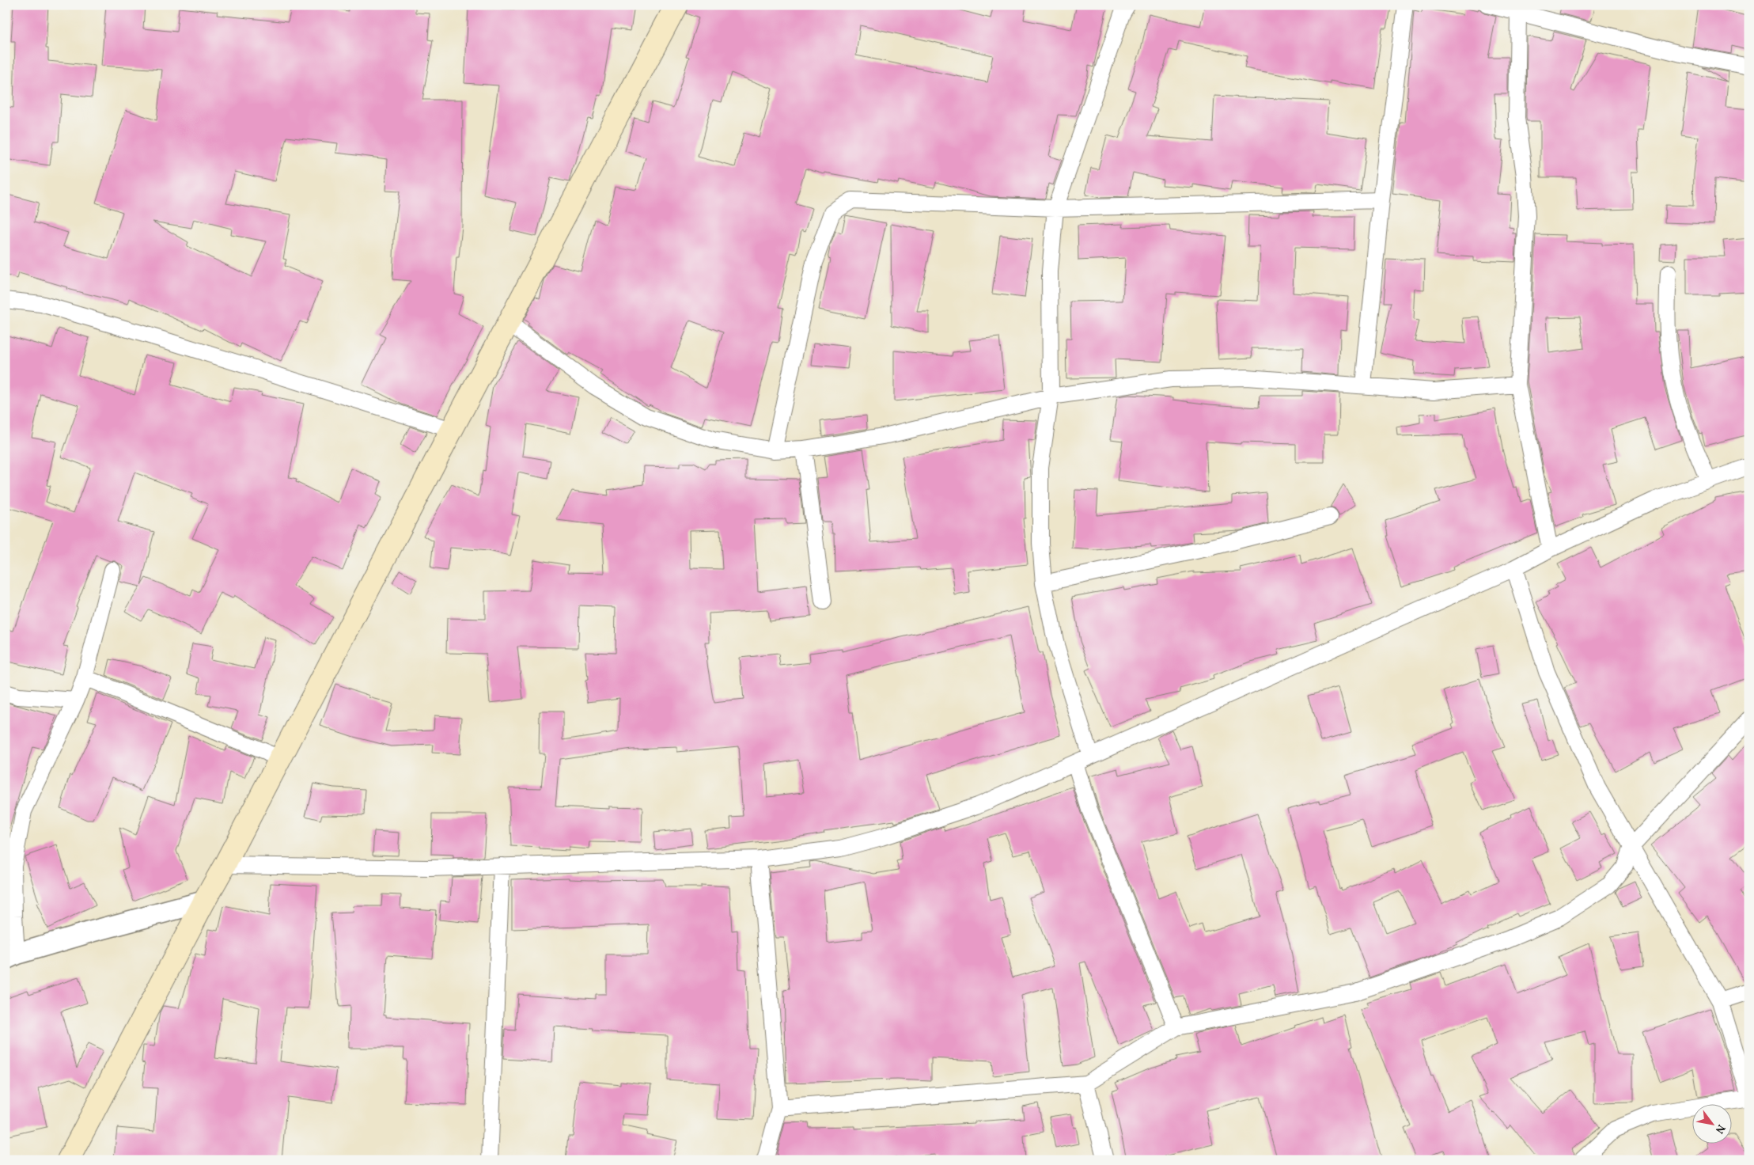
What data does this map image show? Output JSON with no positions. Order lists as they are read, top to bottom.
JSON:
{
  "north": "bottom right"
}
